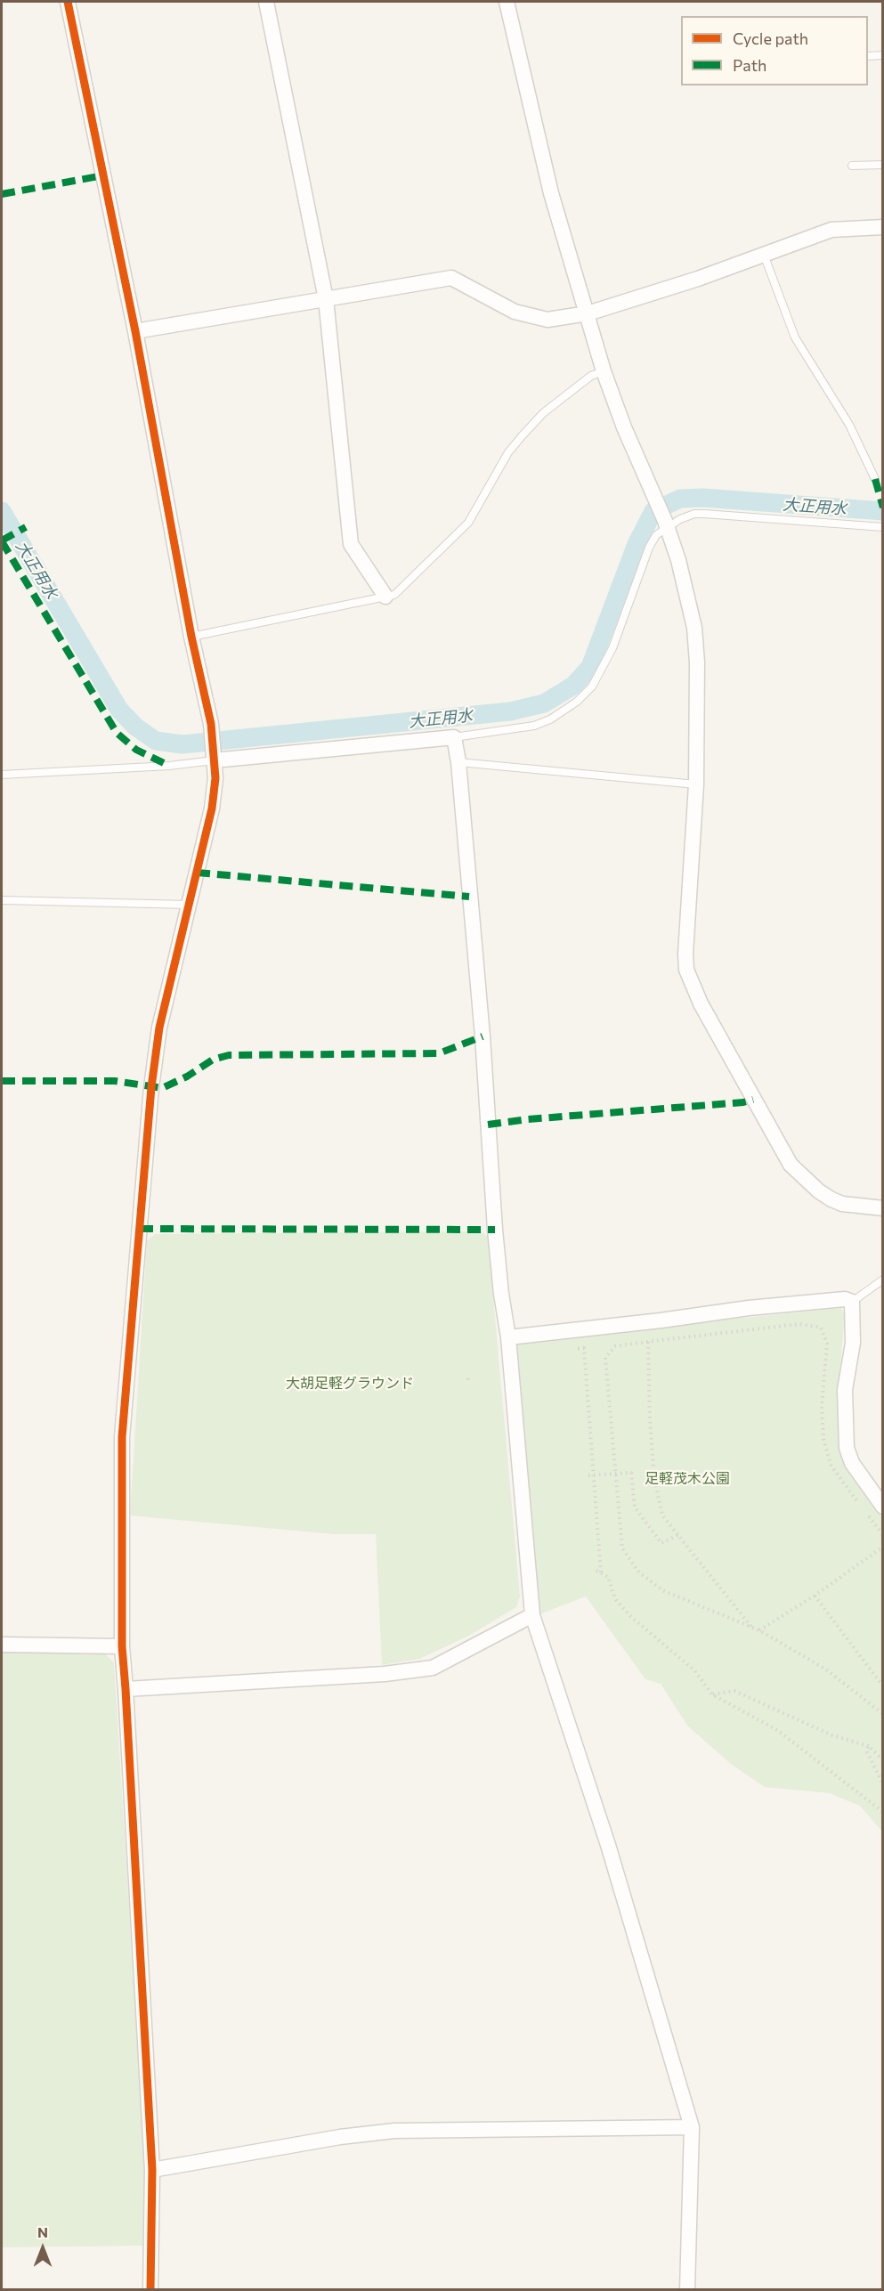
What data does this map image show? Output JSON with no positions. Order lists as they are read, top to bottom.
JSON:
{
  "water": ["大正用水"],
  "parks": ["大胡足軽グラウンド", "足軽茂木公園"],
  "legend": ["Cycle path", "Path"],
  "north": "top"
}
